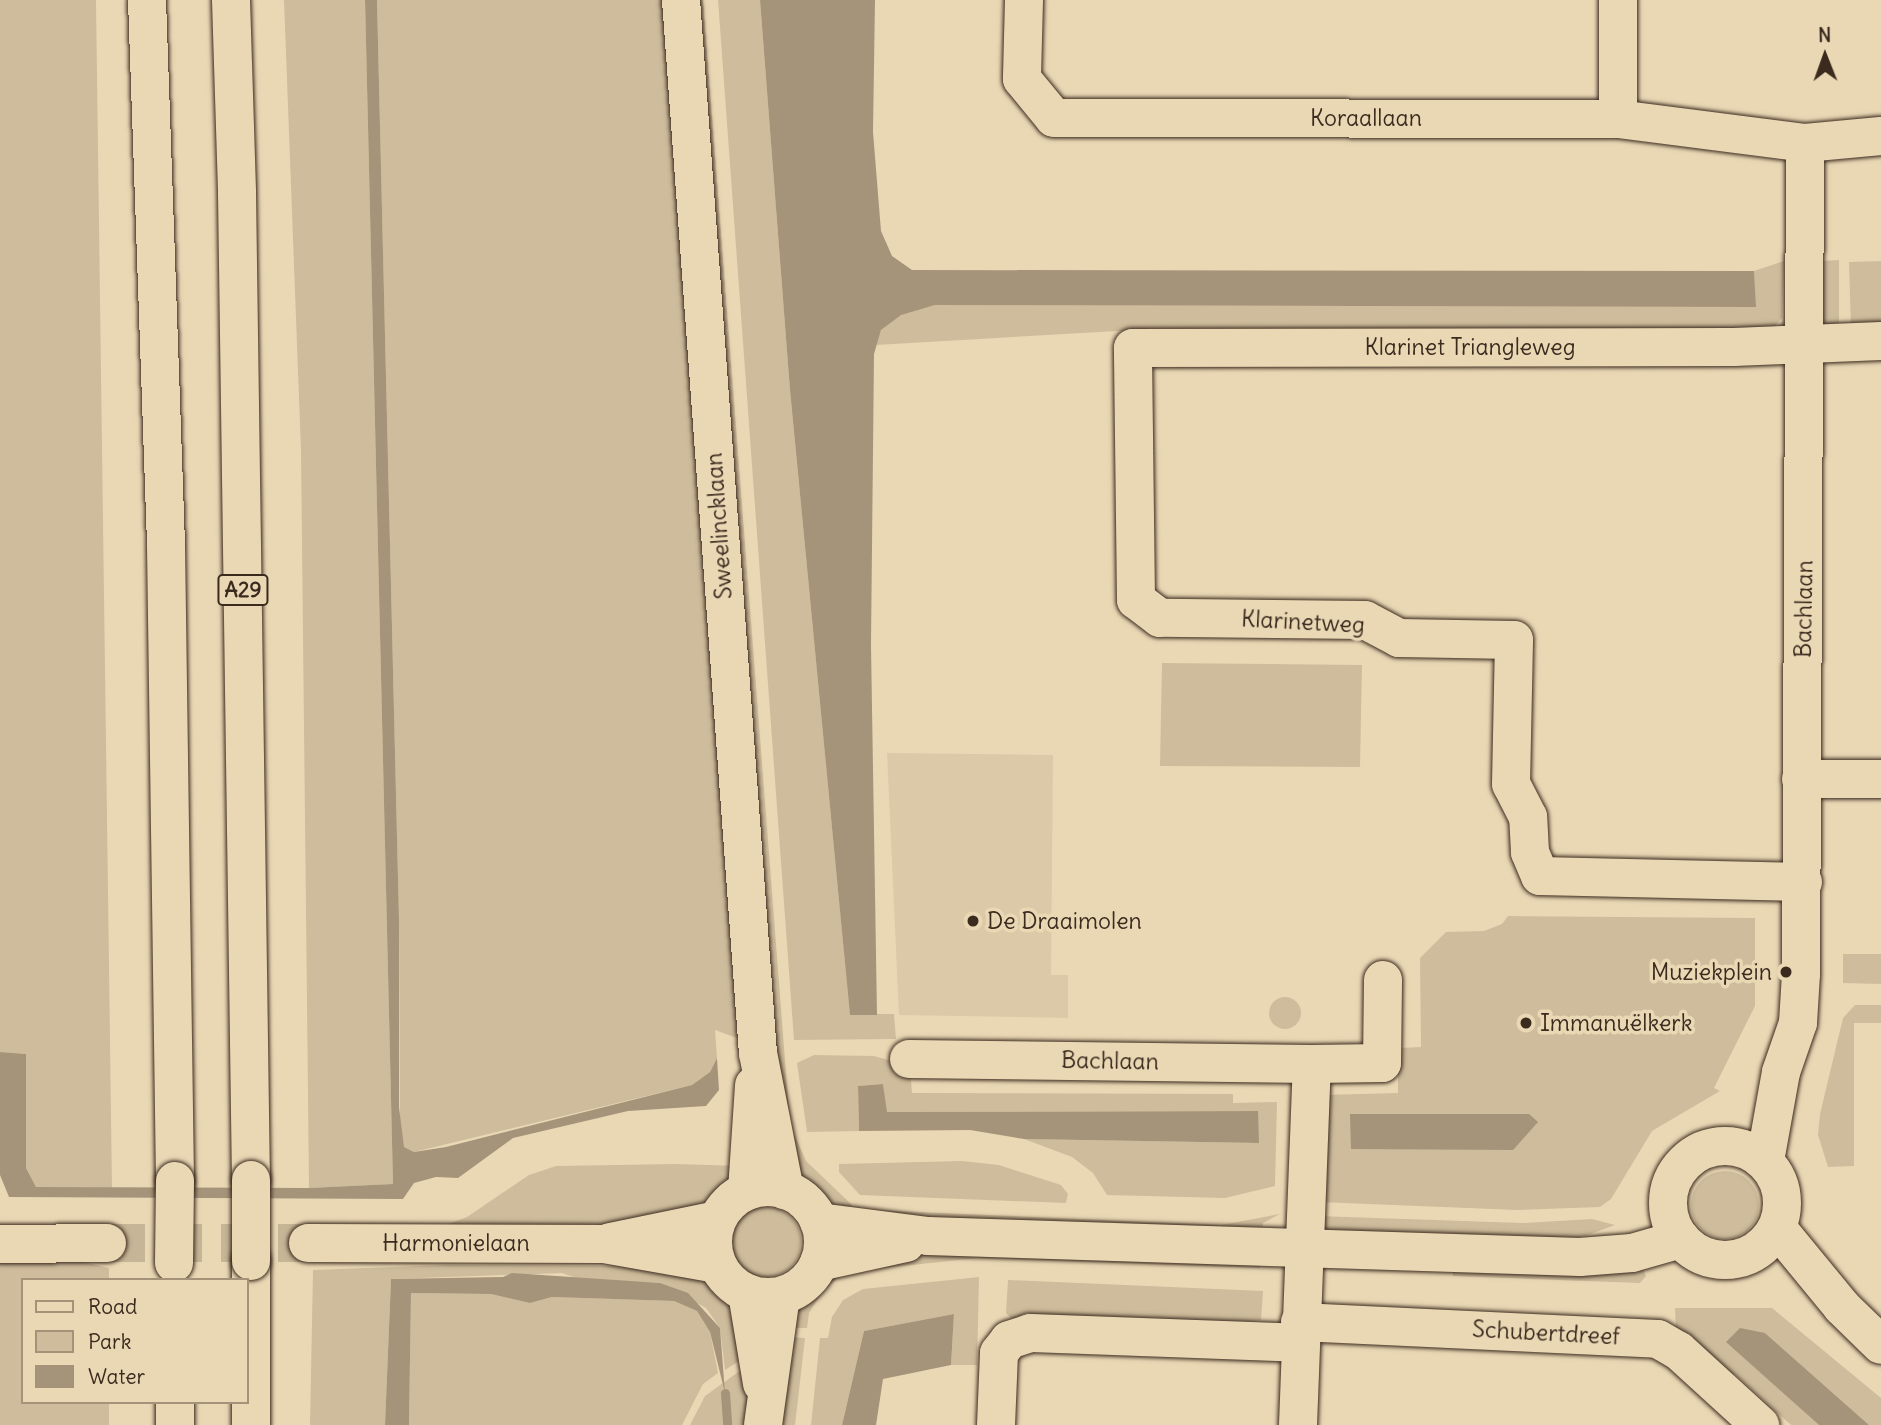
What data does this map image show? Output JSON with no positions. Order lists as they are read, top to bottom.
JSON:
{
  "streets": {
    "main road": [
      "Koraallaan",
      "Klarinet Triangleweg",
      "Sweelincklaan",
      "A29",
      "Bachlaan",
      "Klarinetweg",
      "Harmonielaan",
      "Schubertdreef"
    ]
  },
  "crossings": [
    ["Koraallaan", "Bachlaan"],
    ["Klarinet Triangleweg", "Bachlaan"],
    ["Klarinet Triangleweg", "Klarinetweg"],
    ["Sweelincklaan", "Harmonielaan"],
    ["Bachlaan", "Klarinetweg"]
  ],
  "places": ["De Draaimolen", "Muziekplein", "Immanuëlkerk"],
  "legend": ["Road", "Park", "Water"],
  "north": "top"
}
